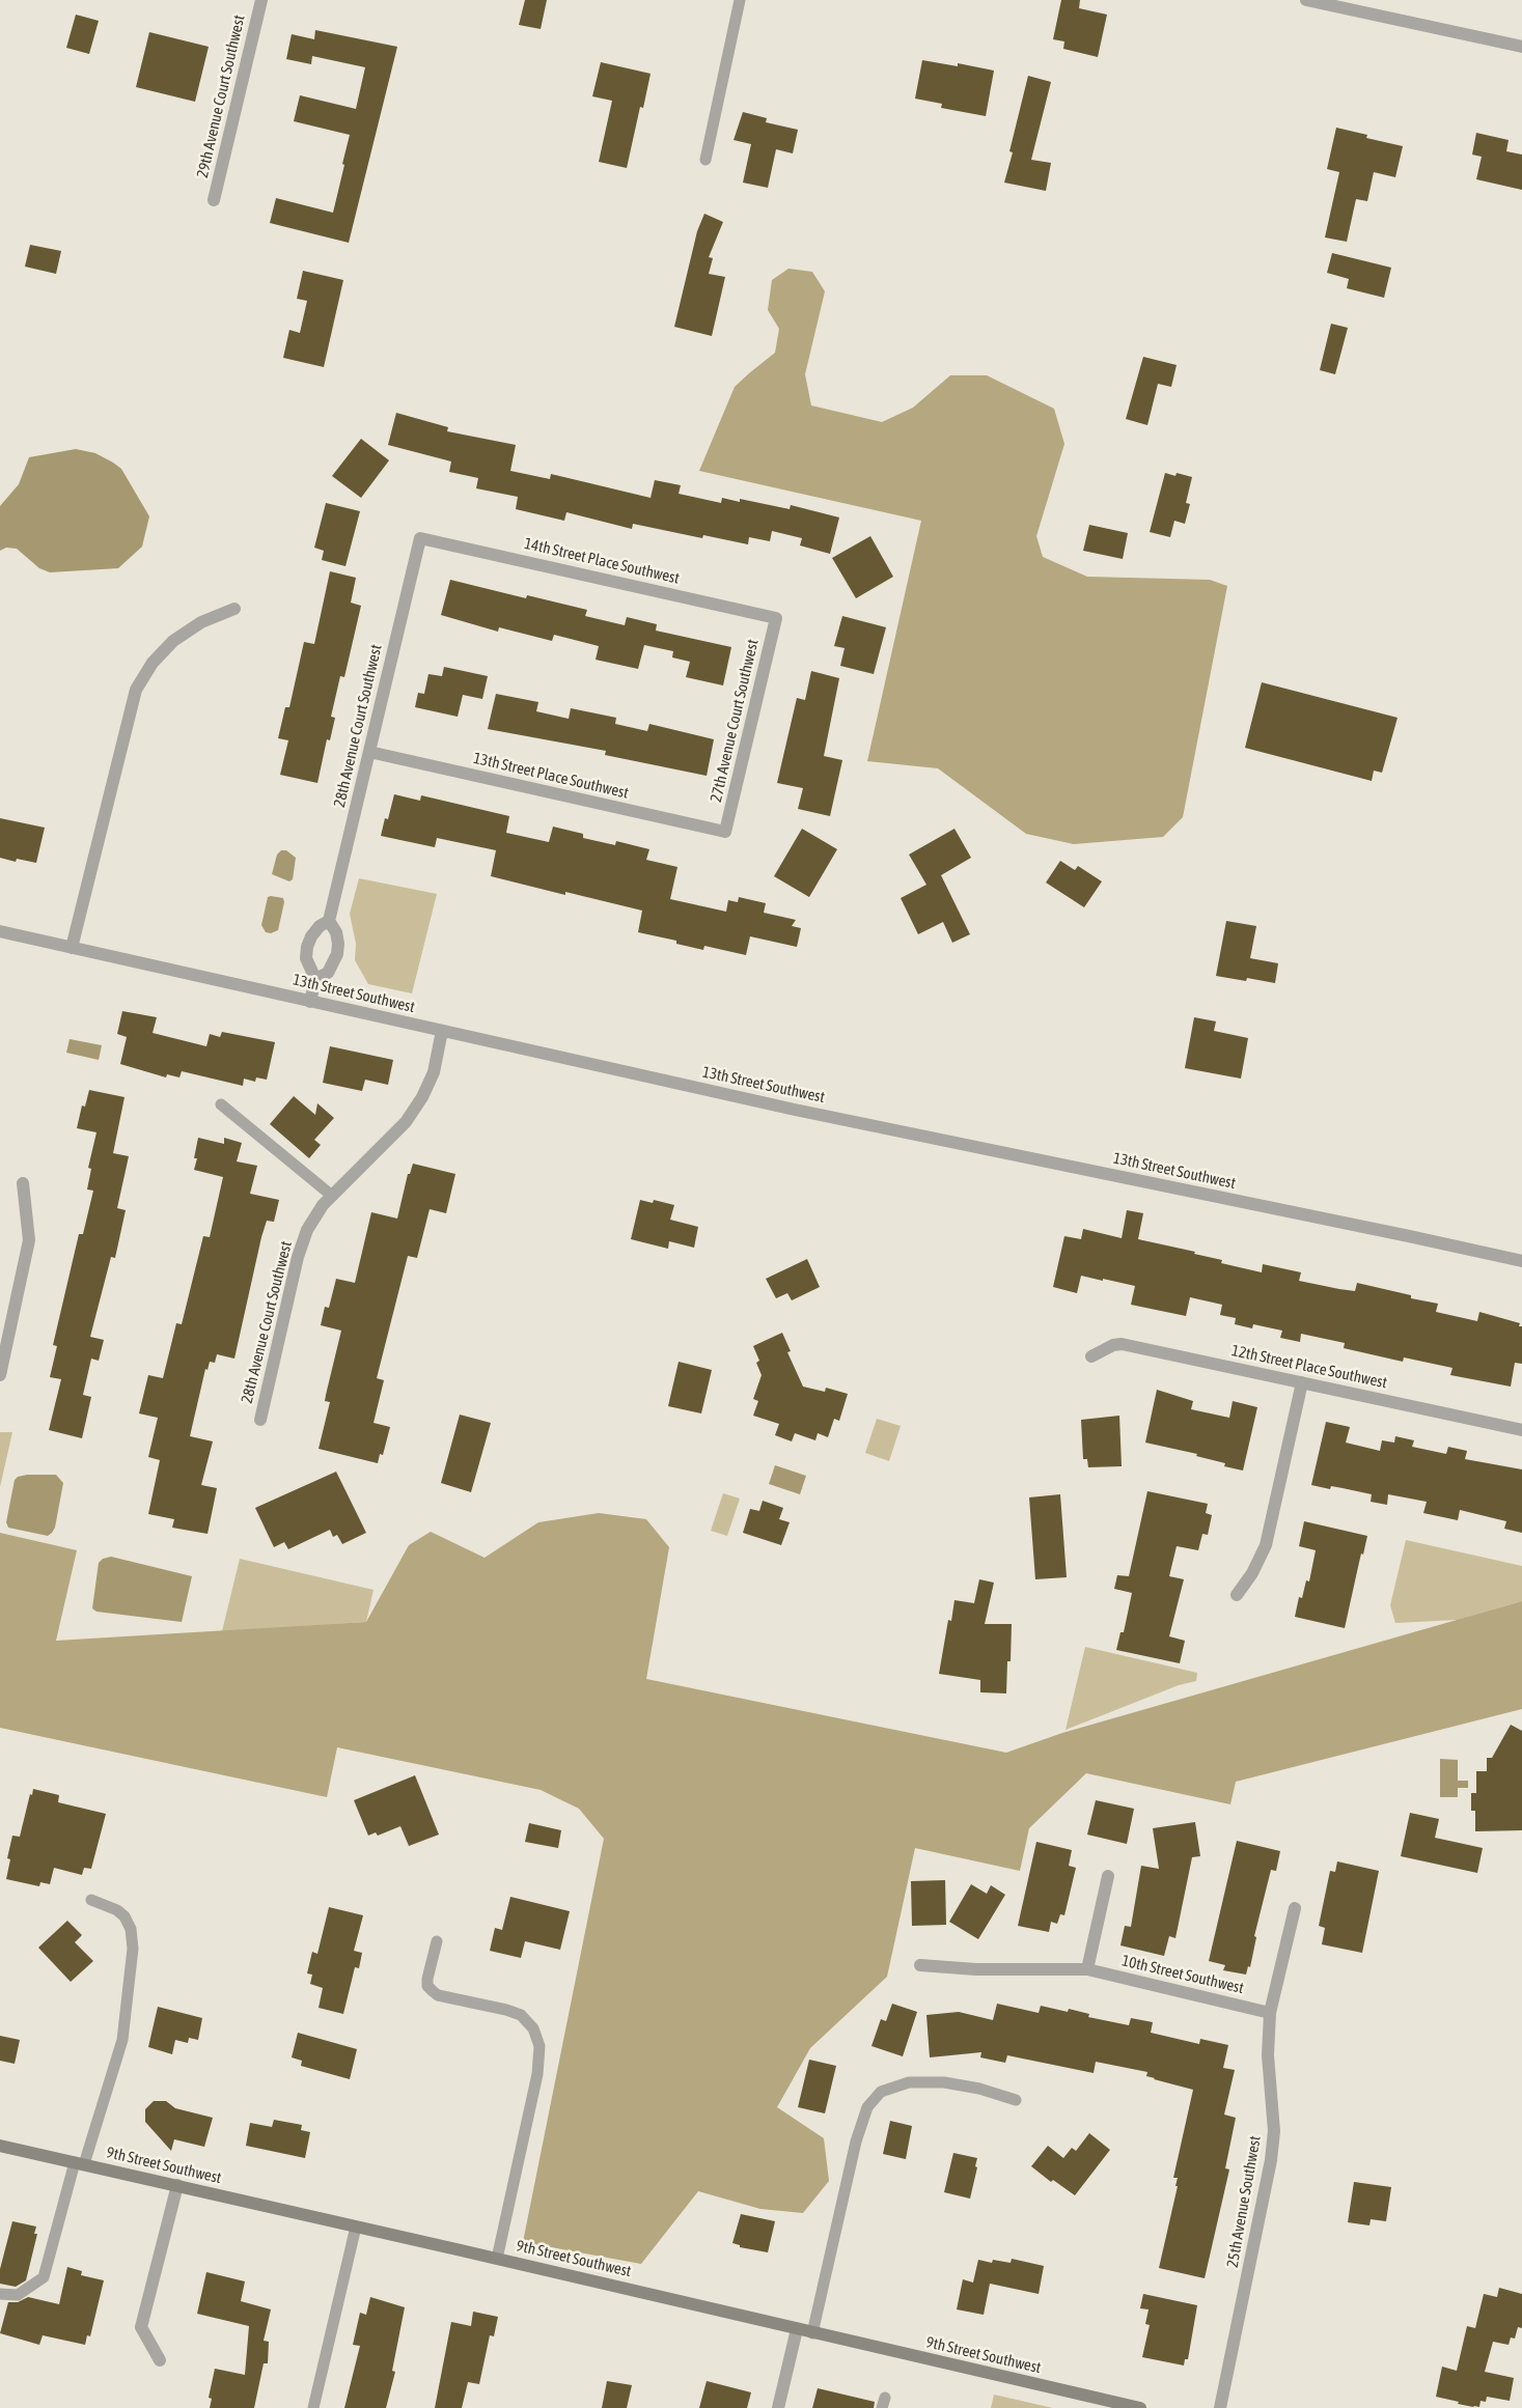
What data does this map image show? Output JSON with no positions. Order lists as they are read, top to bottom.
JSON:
{
  "streets": {
    "main road": ["9th Street Southwest"],
    "street": [
      "29th Avenue Court Southwest",
      "14th Street Place Southwest",
      "27th Avenue Court Southwest",
      "28th Avenue Court Southwest",
      "13th Street Place Southwest",
      "13th Street Southwest",
      "12th Street Place Southwest",
      "10th Street Southwest",
      "25th Avenue Southwest"
    ]
  },
  "crossings": [
    ["14th Street Place Southwest", "27th Avenue Court Southwest"],
    ["14th Street Place Southwest", "28th Avenue Court Southwest"],
    ["27th Avenue Court Southwest", "13th Street Place Southwest"],
    ["28th Avenue Court Southwest", "13th Street Place Southwest"],
    ["28th Avenue Court Southwest", "13th Street Southwest"],
    ["10th Street Southwest", "25th Avenue Southwest"]
  ]
}
